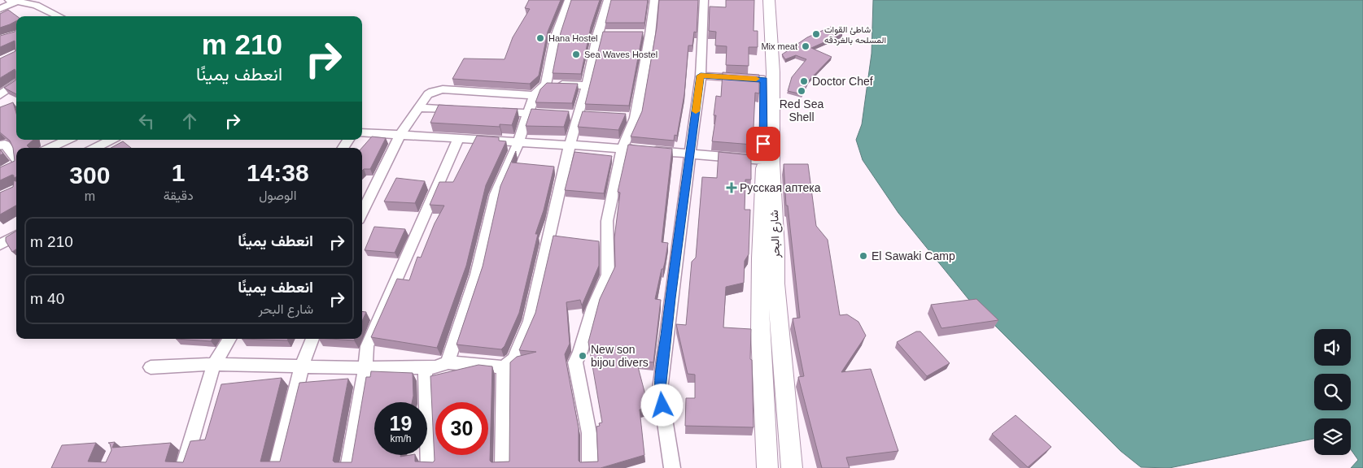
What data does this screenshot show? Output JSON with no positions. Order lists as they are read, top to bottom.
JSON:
{
  "streets": {
    "main road": ["شارع البحر"]
  },
  "places": {
    "other": [
      "شاطئ القوات المسلحه بالغردقه",
      "Hana Hostel",
      "Mix meat",
      "Sea Waves Hostel",
      "Doctor Chef",
      "Red Sea Shell",
      "El Sawaki Camp",
      "New son bijou divers"
    ],
    "health": ["Русская аптека"]
  },
  "page": {
    "turn": ["210 m", "انعطف يمينًا"],
    "eta": [
      "14:38",
      "الوصول",
      "1",
      "دقيقة",
      "300",
      "m"
    ],
    "list": [
      {
        "name": "انعطف يمينًا",
        "value": "210 m"
      },
      {
        "name": "انعطف يمينًا",
        "note": "شارع البحر",
        "value": "40 m"
      }
    ],
    "speed": "19 km/h",
    "limit": "30"
  }
}
